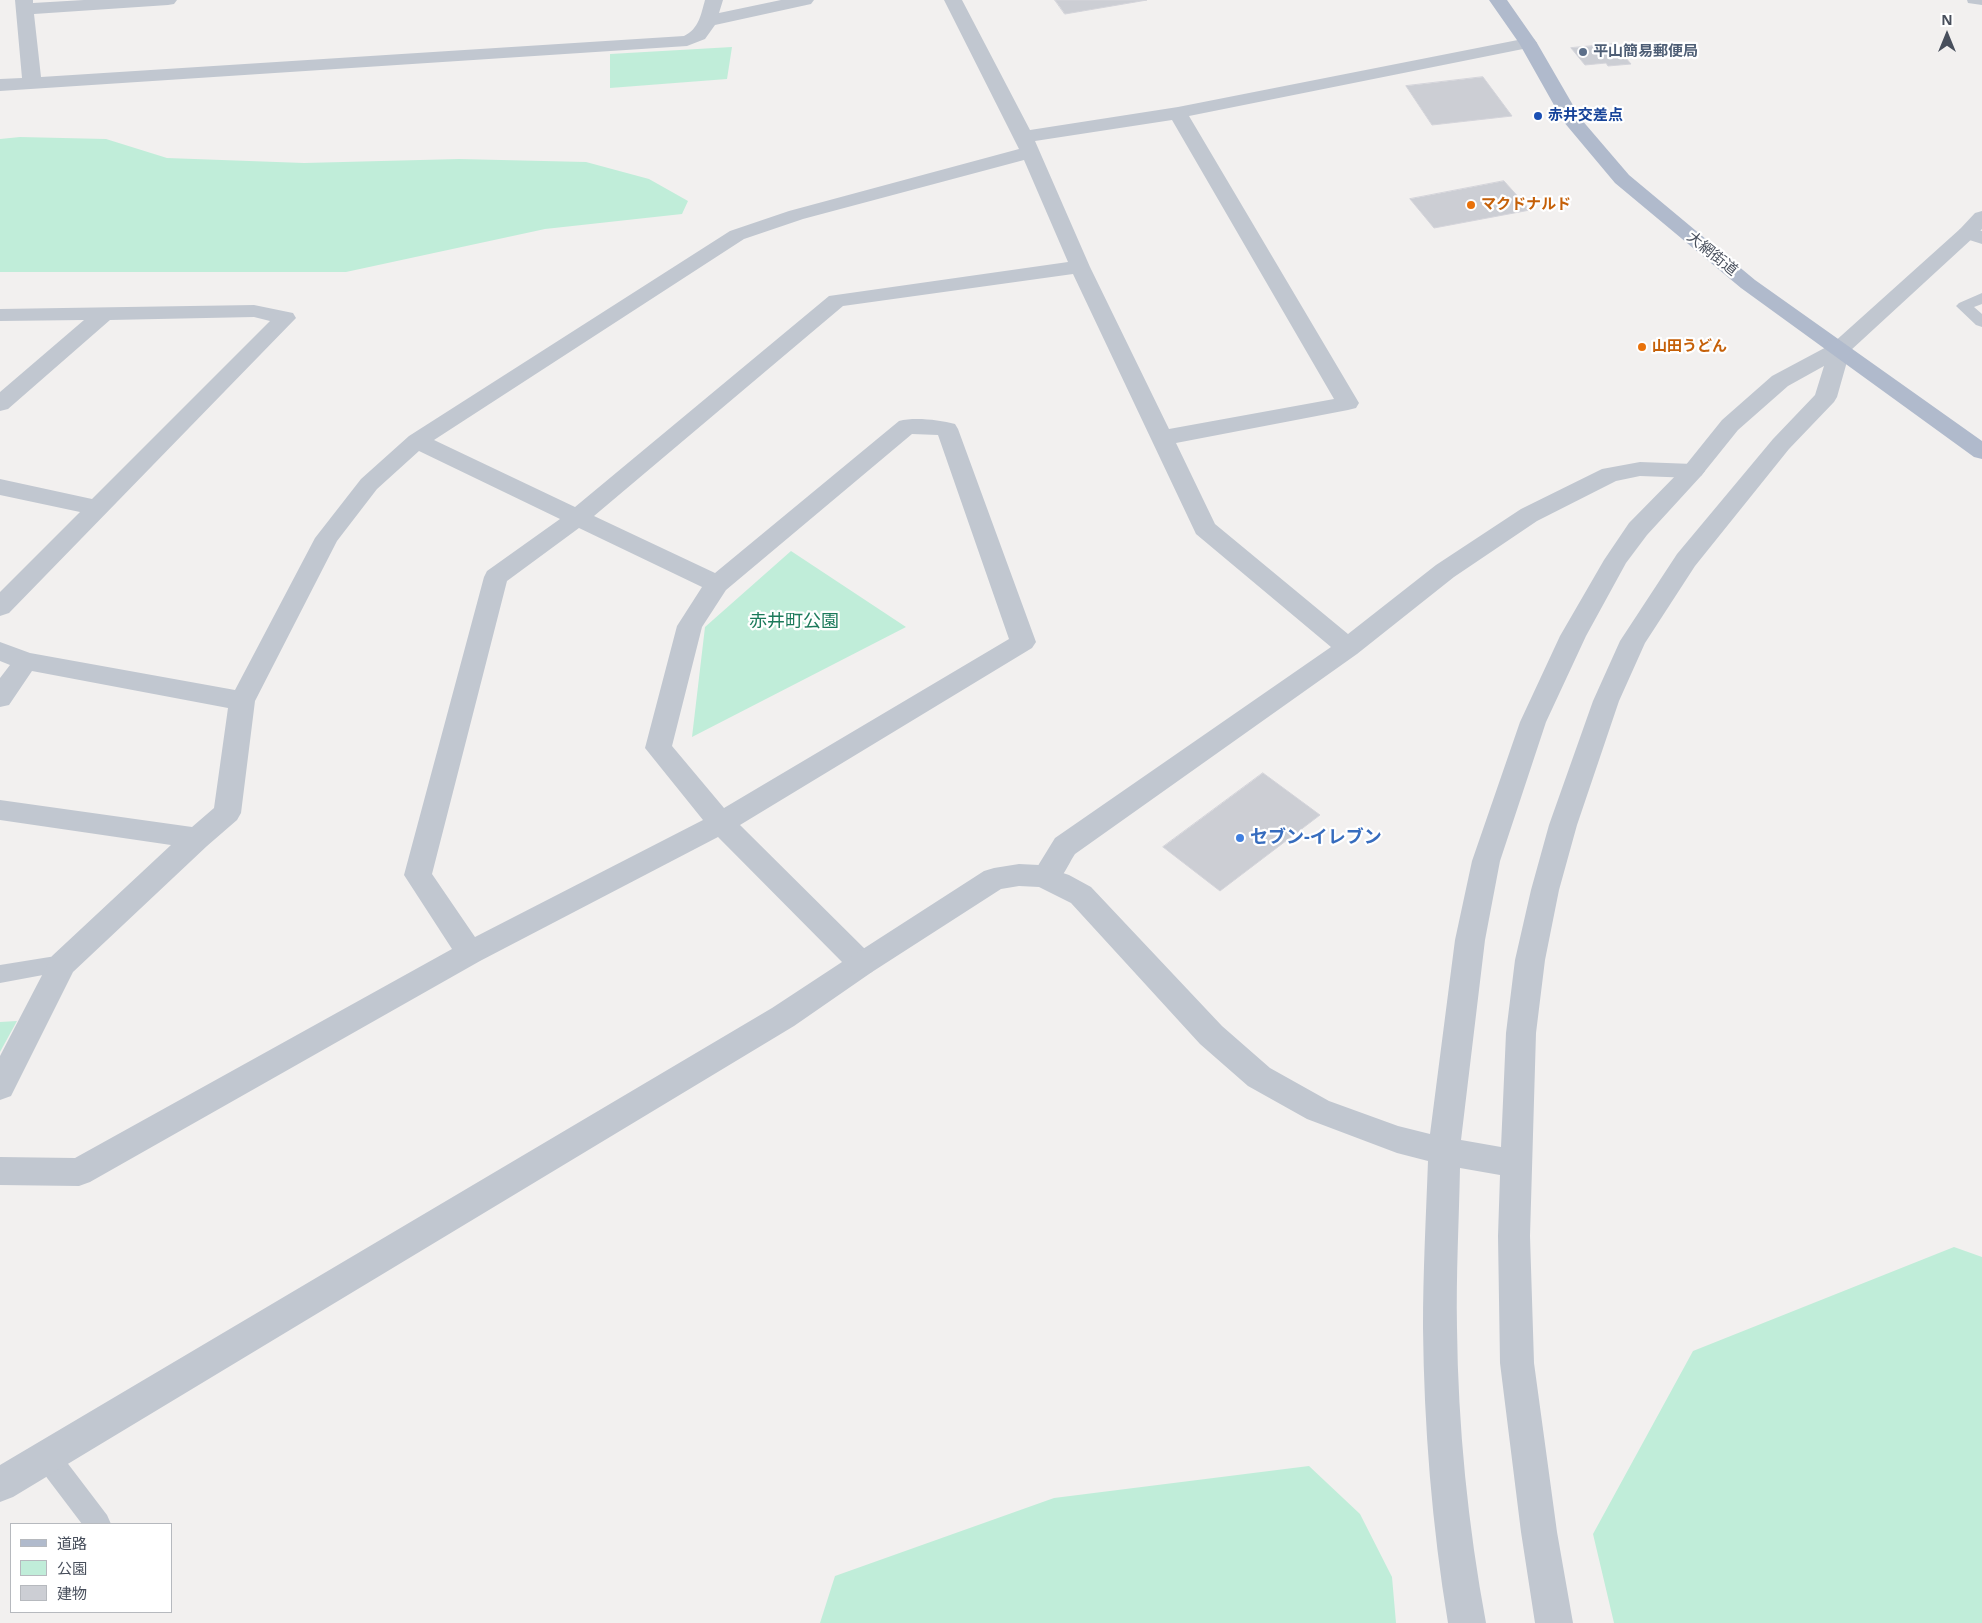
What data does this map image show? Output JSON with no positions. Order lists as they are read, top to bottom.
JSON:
{
  "streets": {
    "main road": ["大網街道"]
  },
  "parks": ["赤井町公園"],
  "places": [
    "平山簡易郵便局",
    "赤井交差点",
    "マクドナルド",
    "山田うどん",
    "セブン-イレブン"
  ],
  "legend": ["道路", "公園", "建物"],
  "north": "top"
}
